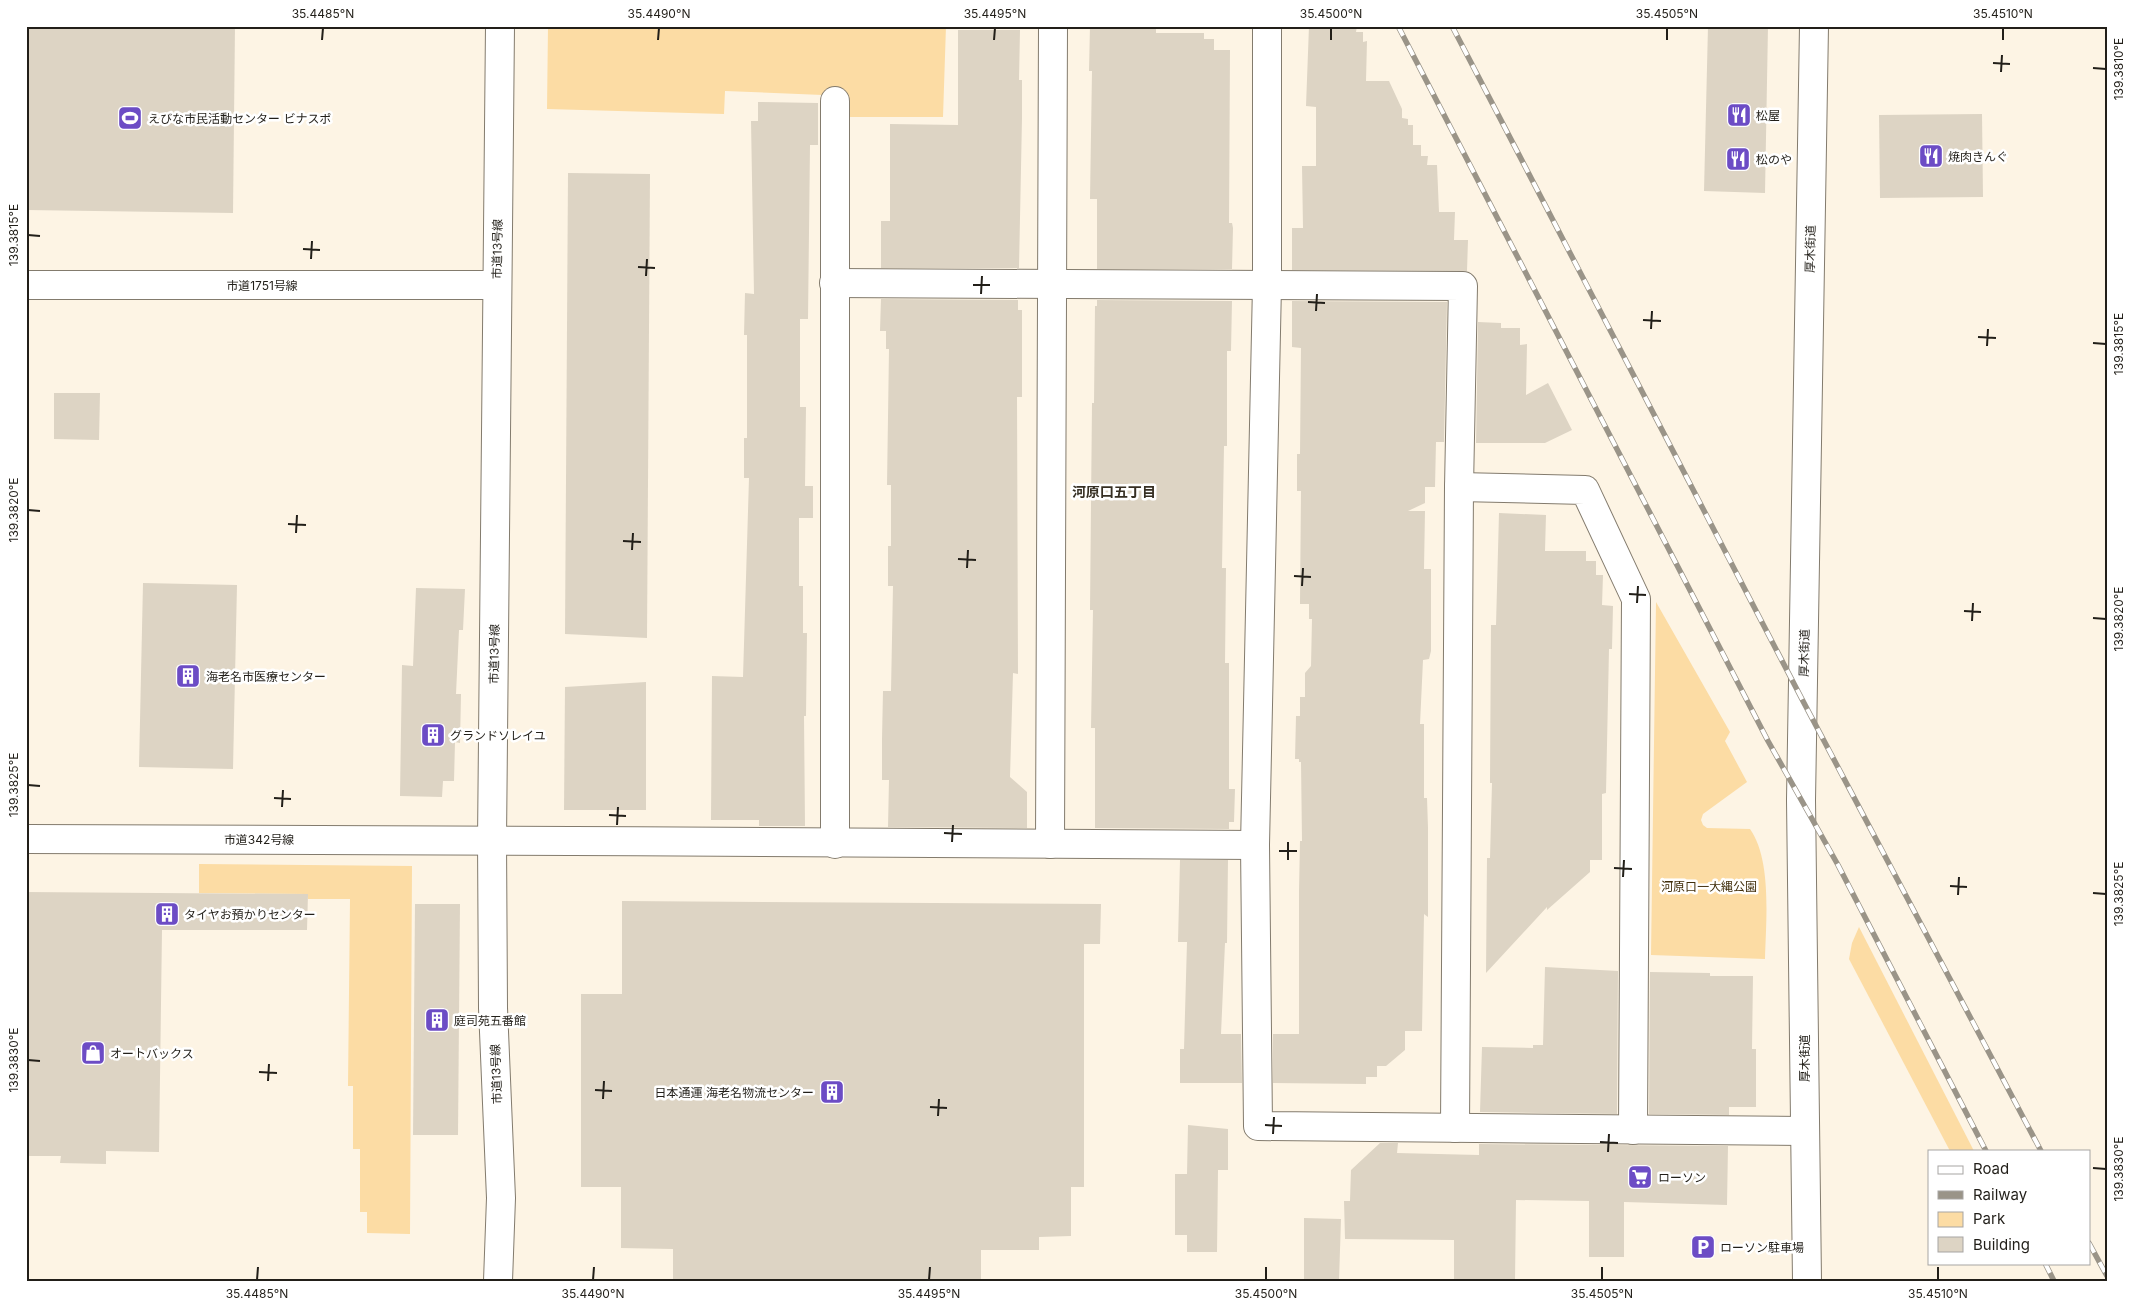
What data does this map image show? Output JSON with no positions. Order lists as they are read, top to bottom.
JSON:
{
  "streets": {
    "street": [
      "市道13号線",
      "厚木街道",
      "市道1751号線",
      "市道342号線"
    ]
  },
  "crossings": [
    ["市道13号線", "市道1751号線"],
    ["市道13号線", "市道342号線"]
  ],
  "districts": ["河原口五丁目"],
  "parks": ["河原口一大縄公園"],
  "places": {
    "restaurant": ["松屋", "焼肉きんぐ", "松のや"],
    "sports": ["えびな市民活動センター ビナスポ"],
    "building": [
      "海老名市医療センター",
      "グランドソレイユ",
      "タイヤお預かりセンター",
      "庭司苑五番館",
      "日本通運 海老名物流センター"
    ],
    "shop": ["オートバックス"],
    "supermarket": ["ローソン"],
    "parking": ["ローソン駐車場"]
  },
  "legend": [
    "Road",
    "Railway",
    "Park",
    "Building"
  ],
  "coordinates": [
    "35.4485°N",
    "35.4490°N",
    "35.4495°N",
    "35.4500°N",
    "35.4505°N",
    "35.4510°N",
    "139.3810°E",
    "139.3815°E",
    "139.3820°E",
    "139.3825°E",
    "139.3830°E"
  ]
}
